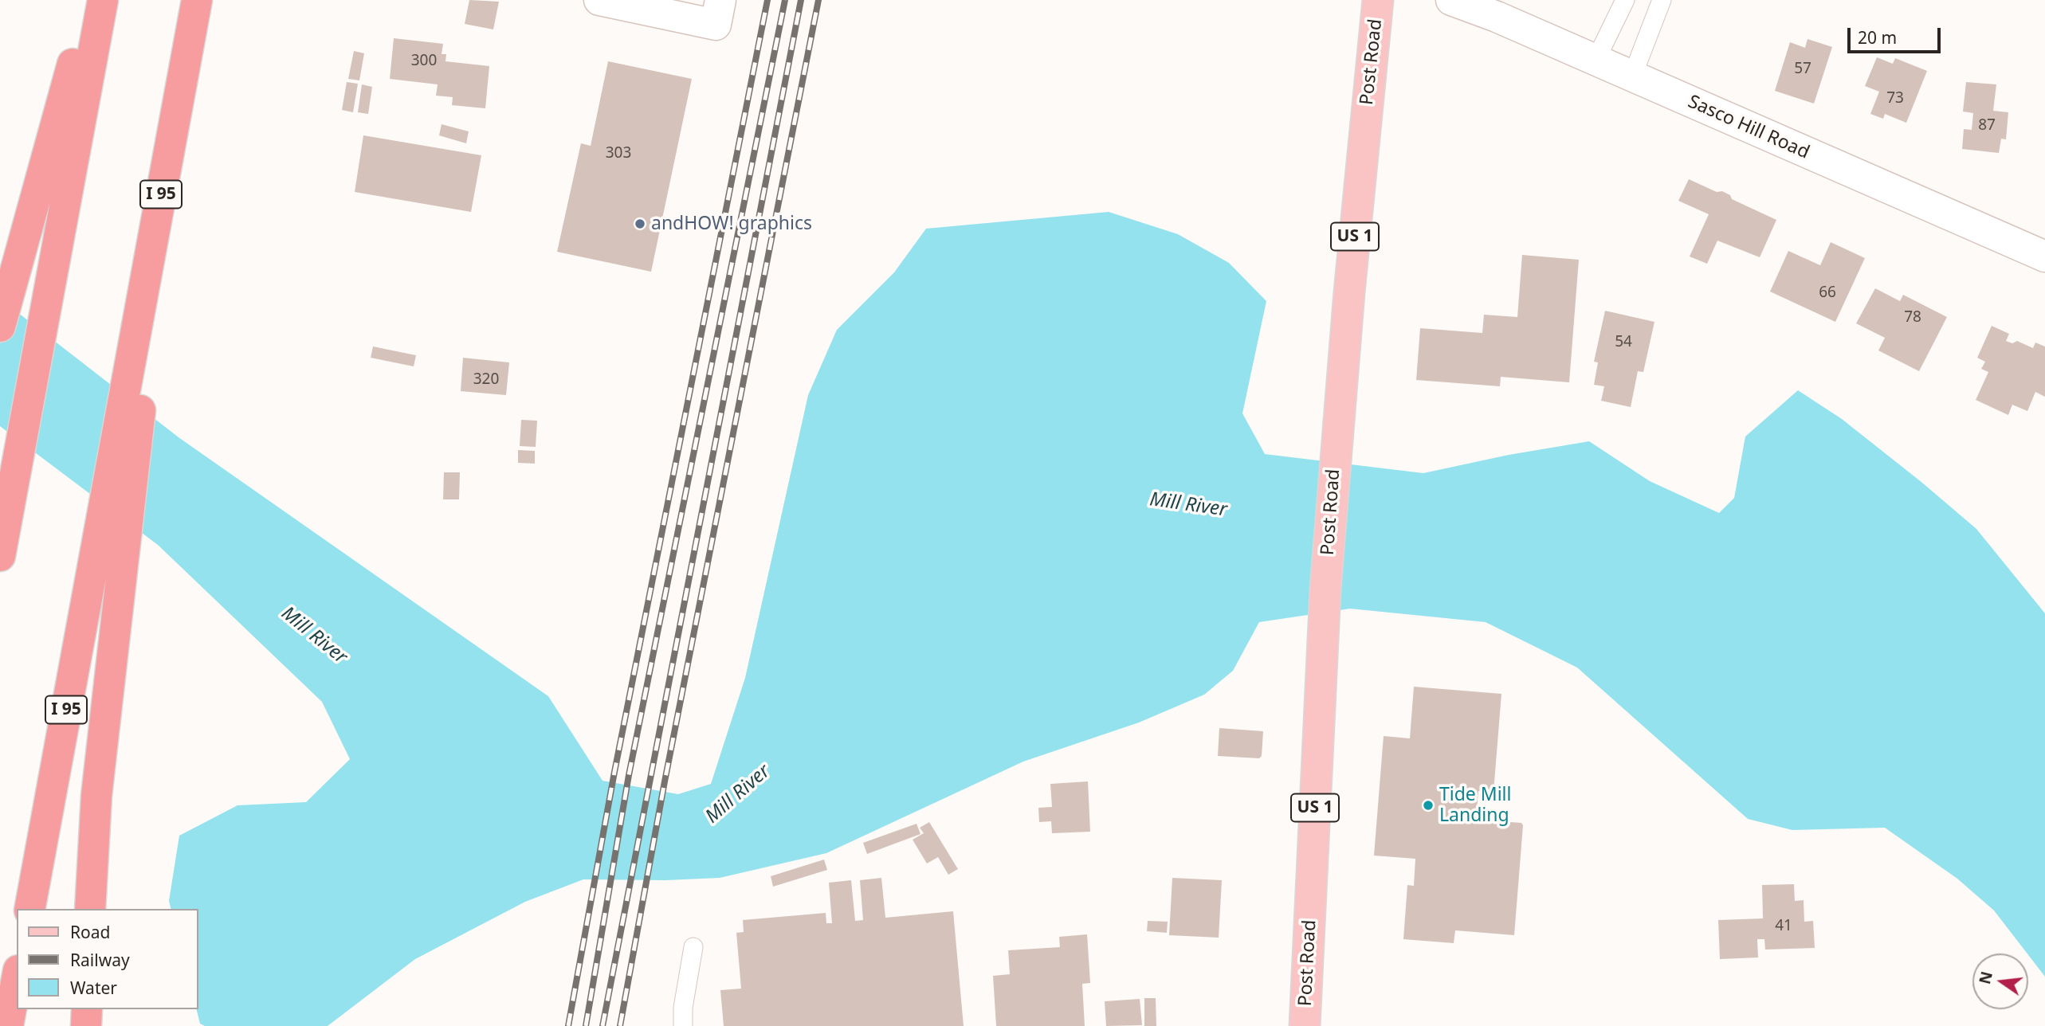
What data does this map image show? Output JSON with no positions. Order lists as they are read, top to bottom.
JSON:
{
  "streets": {
    "highway": ["I 95"],
    "main road": ["Post Road", "US 1"],
    "street": ["Sasco Hill Road"]
  },
  "water": ["Mill River"],
  "places": ["andHOW! graphics", "Tide Mill Landing"],
  "house_numbers": [
    "300",
    "57",
    "73",
    "87",
    "303",
    "66",
    "78",
    "54",
    "320",
    "41"
  ],
  "legend": ["Road", "Railway", "Water"],
  "scale_bar": "20 m",
  "north": "left"
}
